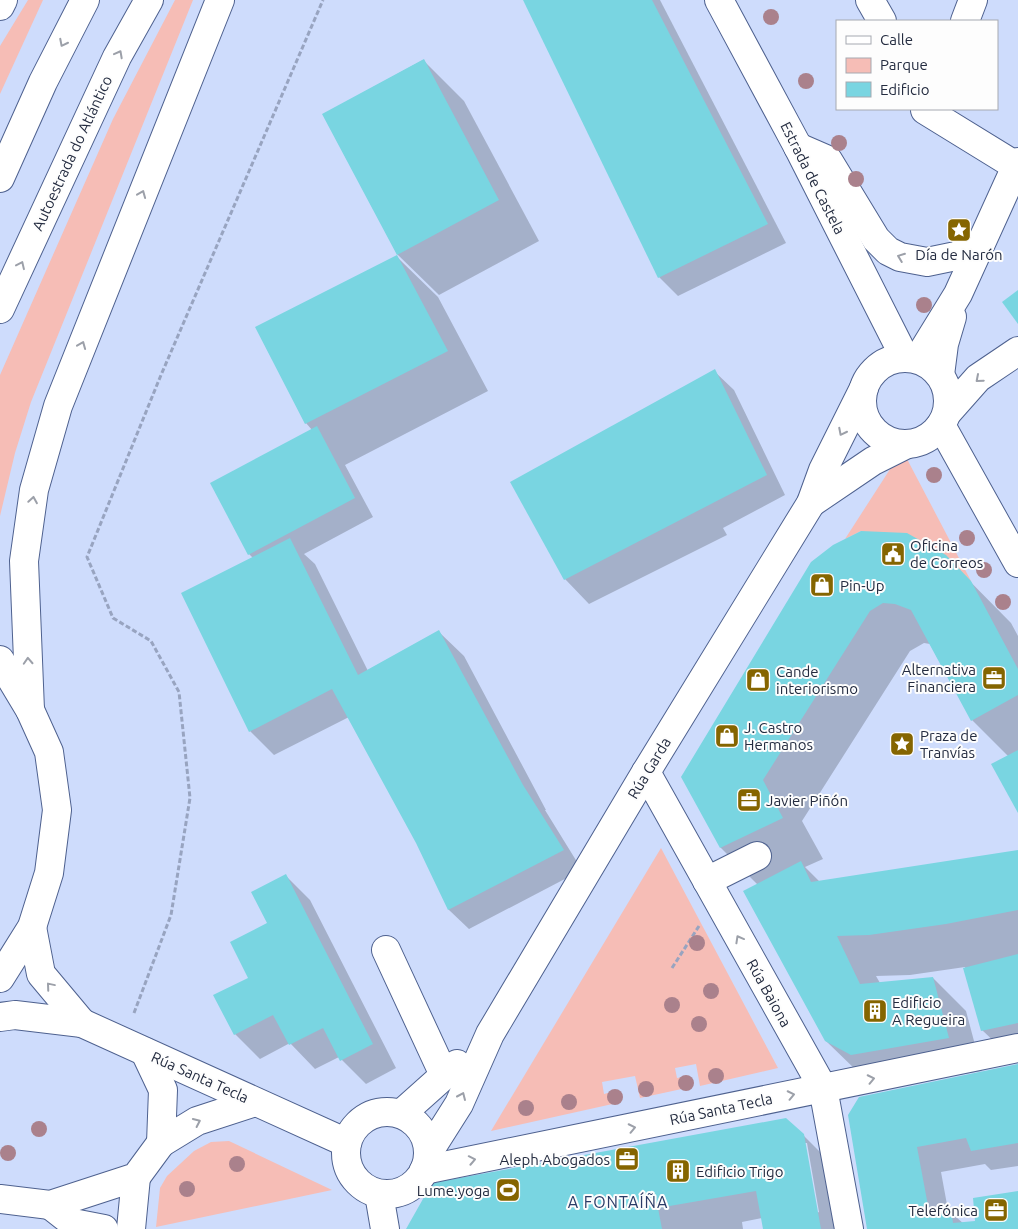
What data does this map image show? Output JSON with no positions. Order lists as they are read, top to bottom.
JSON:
{
  "streets": {
    "main road": [
      "Autoestrada do Atlántico",
      "Estrada de Castela",
      "Rúa Garda",
      "Rúa Baiona",
      "Rúa Santa Tecla"
    ]
  },
  "crossings": [
    ["Estrada de Castela", "Rúa Garda"],
    ["Rúa Garda", "Rúa Baiona"],
    ["Rúa Garda", "Rúa Santa Tecla"],
    ["Rúa Baiona", "Rúa Santa Tecla"]
  ],
  "one_way": ["Rúa Baiona", "Rúa Santa Tecla"],
  "districts": ["A FONTAÍÑA"],
  "places": {
    "place": ["Día de Narón", "Praza de Tranvías"],
    "public building": ["Oficina de Correos"],
    "shop": ["Pin-Up", "Cande interiorismo", "J. Castro Hermanos"],
    "office": [
      "Alternativa Financiera",
      "Javier Piñón",
      "Aleph Abogados",
      "Telefónica"
    ],
    "building": ["Edificio A Regueira", "Edificio Trigo"],
    "sports": ["Lume.yoga"]
  },
  "legend": ["Calle", "Parque", "Edificio"]
}
